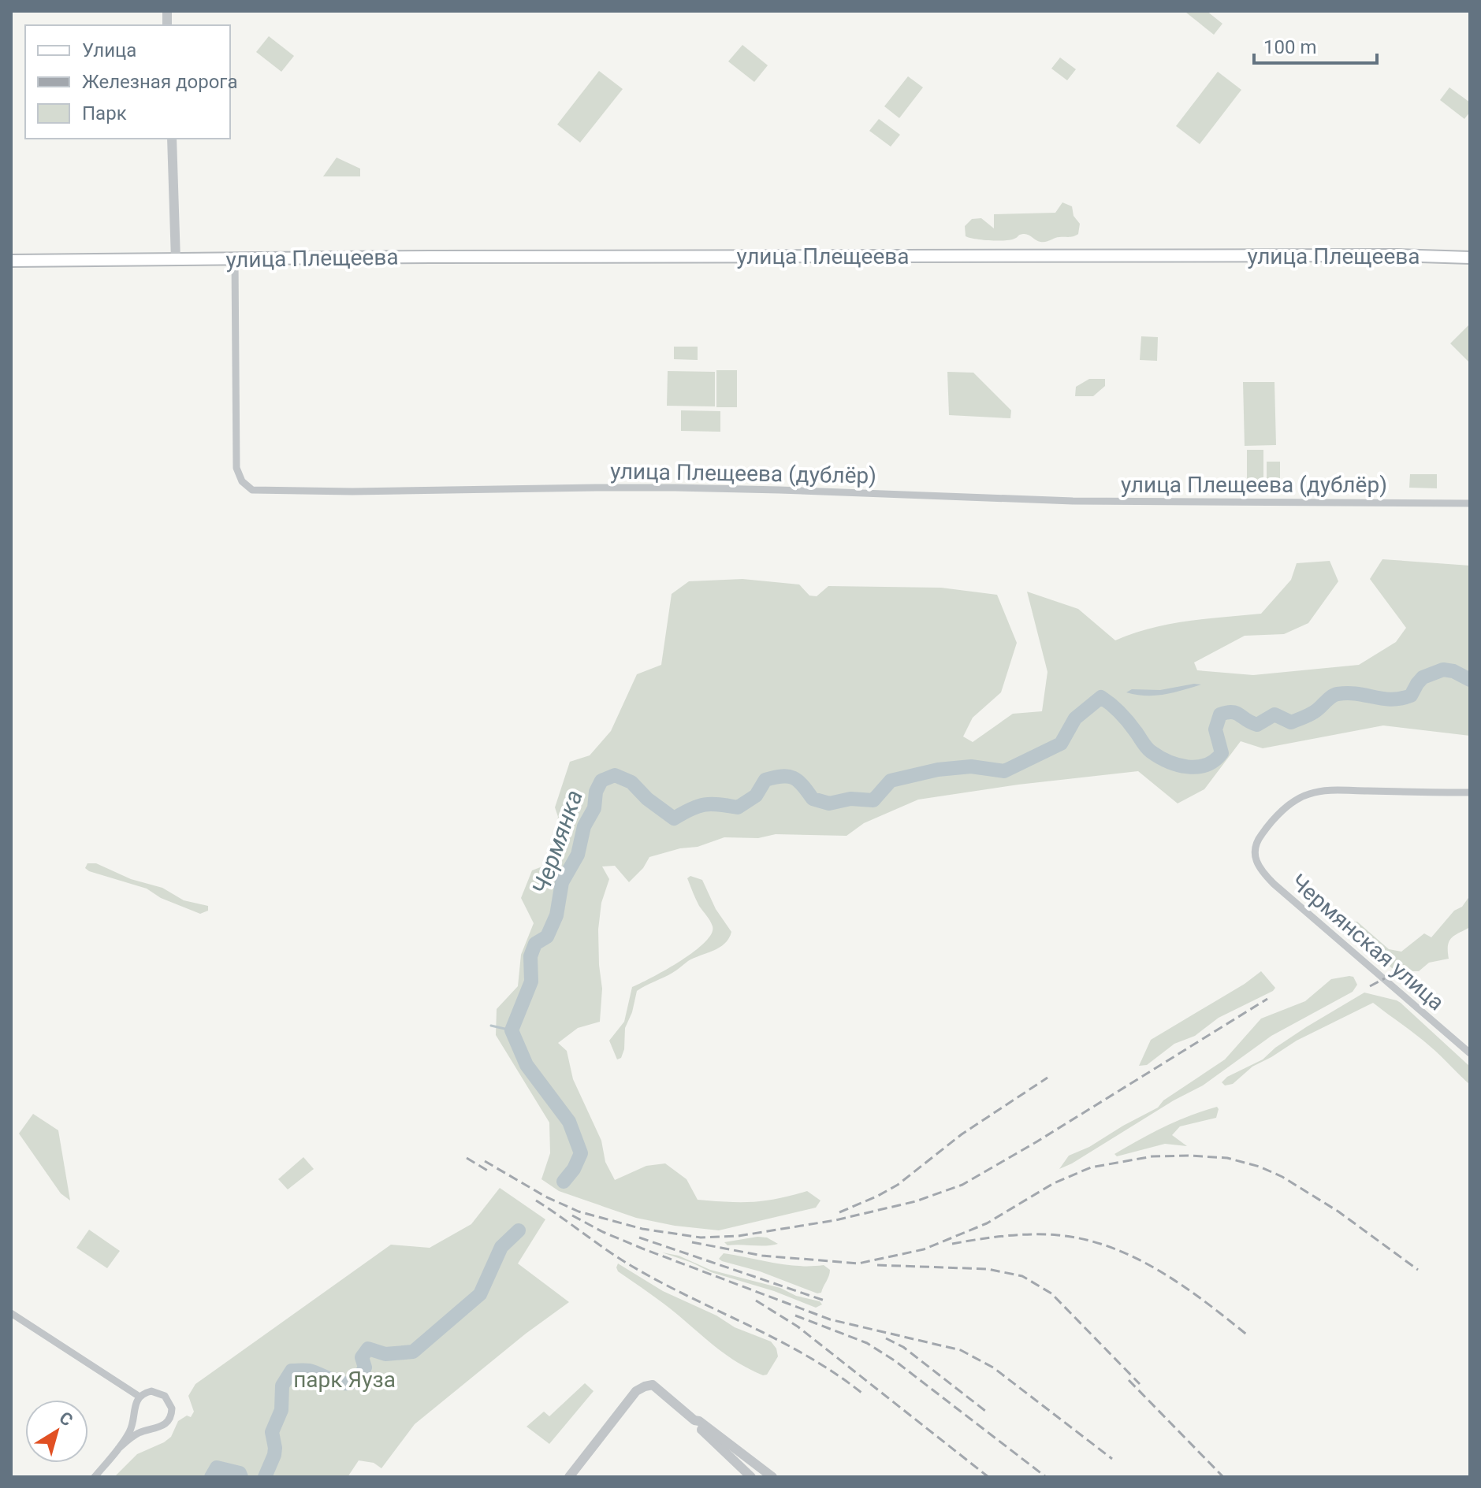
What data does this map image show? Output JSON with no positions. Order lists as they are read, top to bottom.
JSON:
{
  "streets": {
    "main road": ["улица Плещеева"],
    "street": ["улица Плещеева (дублёр)", "Чермянская улица"]
  },
  "crossings": [
    ["улица Плещеева", "улица Плещеева (дублёр)"]
  ],
  "water": ["Чермянка"],
  "parks": ["парк Яуза"],
  "legend": ["Улица", "Железная дорога", "Парк"],
  "scale_bar": "100 m",
  "north": "top right"
}
